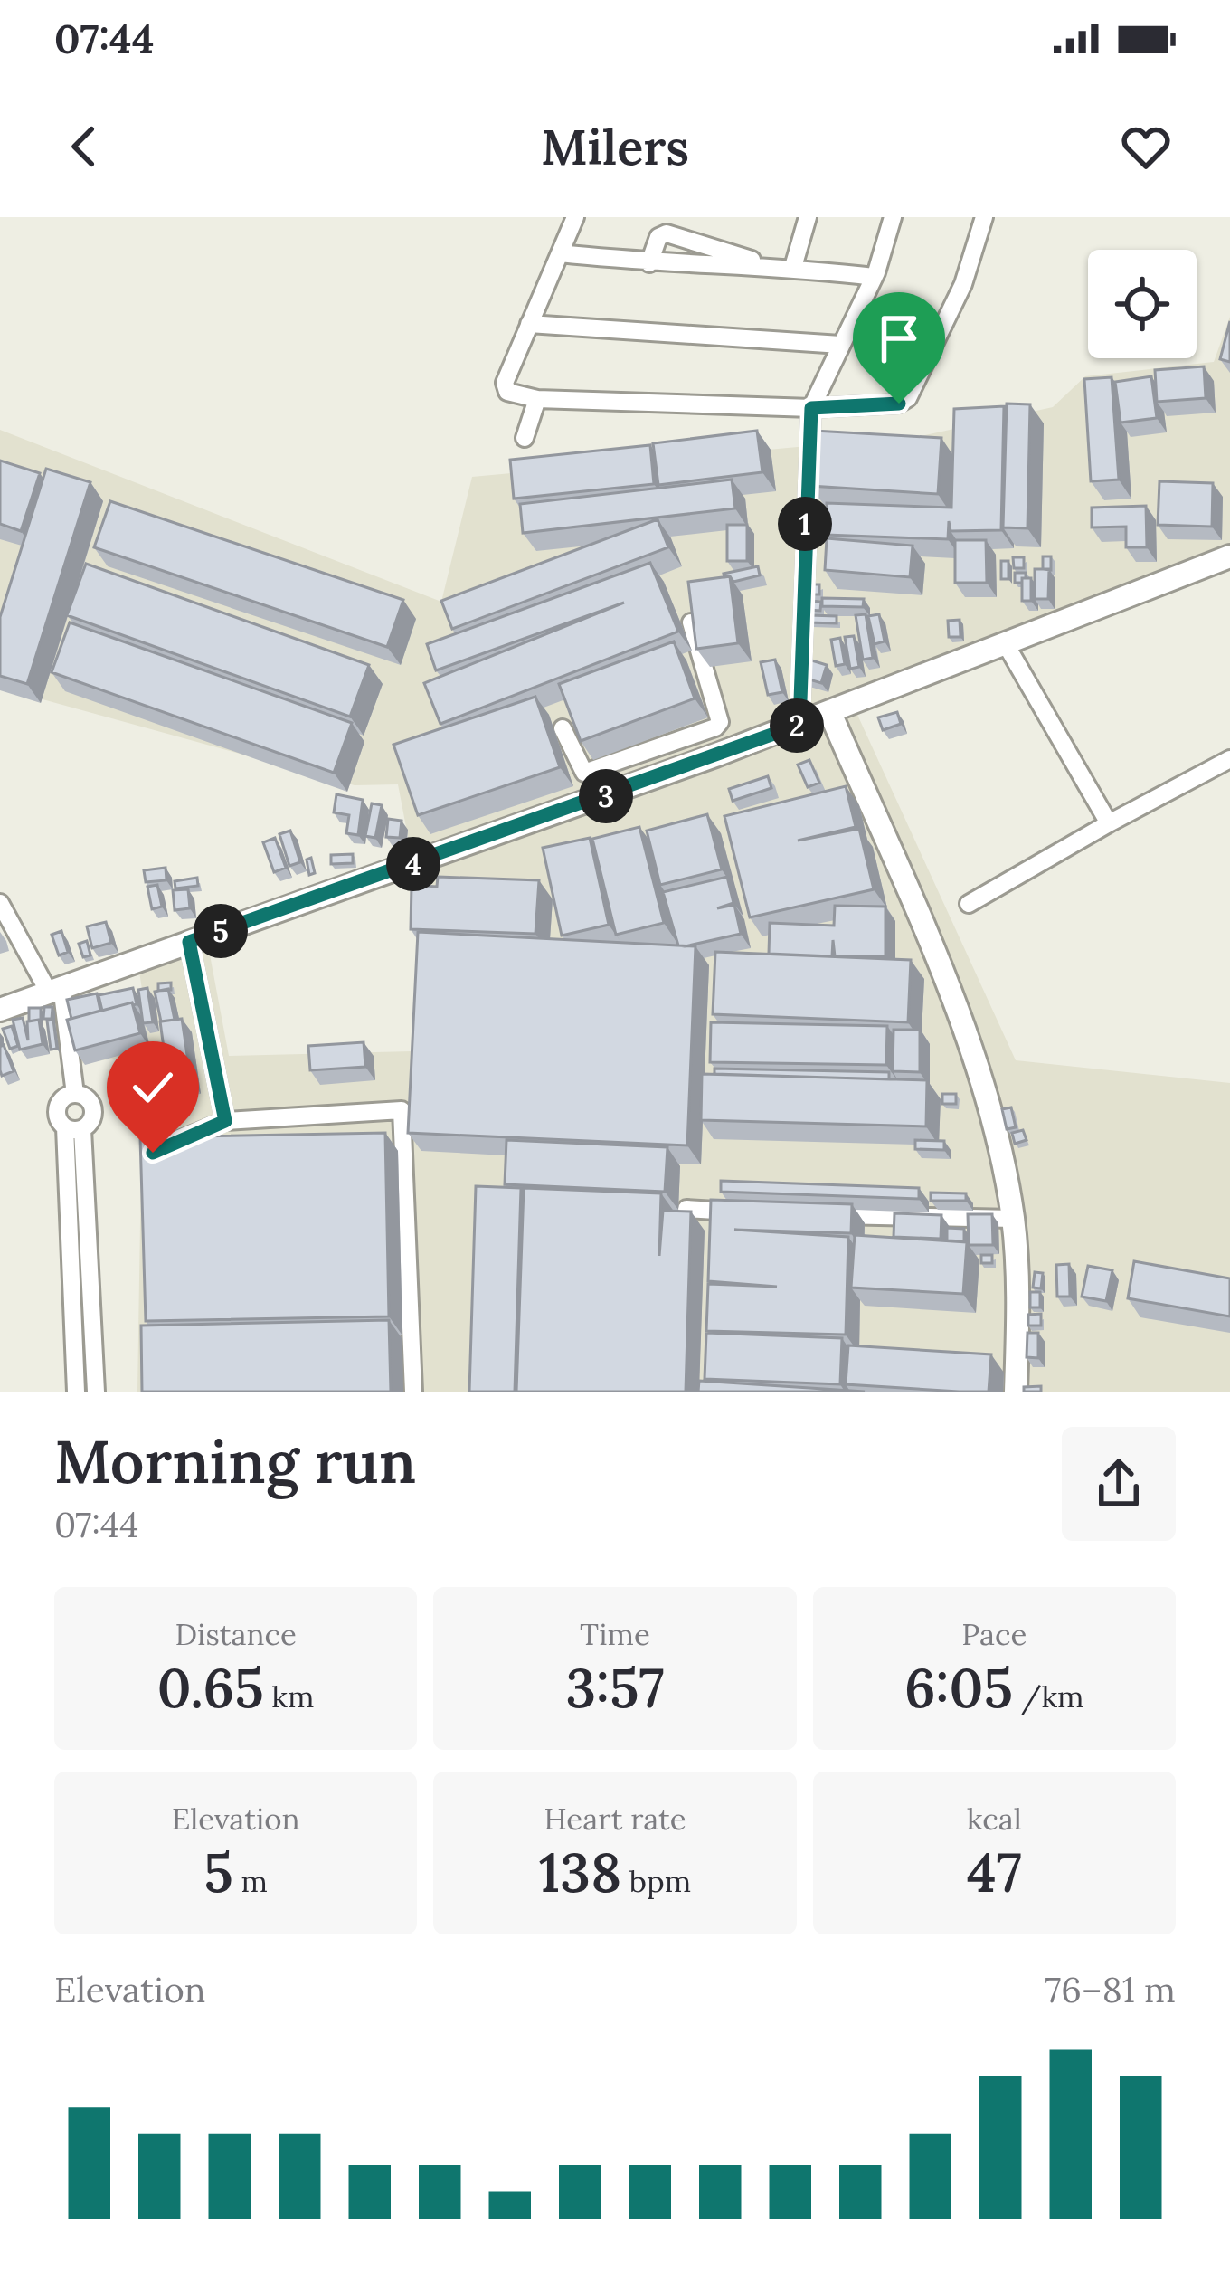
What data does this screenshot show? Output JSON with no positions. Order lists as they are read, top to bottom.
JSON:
{
  "page": {
    "status": "07:44",
    "header": "Milers",
    "pins": [
      "1",
      "2",
      "3",
      "4",
      "5"
    ],
    "heading": ["Morning run", "07:44"],
    "stats": [
      ["Distance", "0.65 km"],
      ["Time", "3:57"],
      ["Pace", "6:05 /km"],
      ["Elevation", "5 m"],
      ["Heart rate", "138 bpm"],
      ["kcal", "47"]
    ],
    "chart": ["Elevation", "76–81 m"]
  }
}
